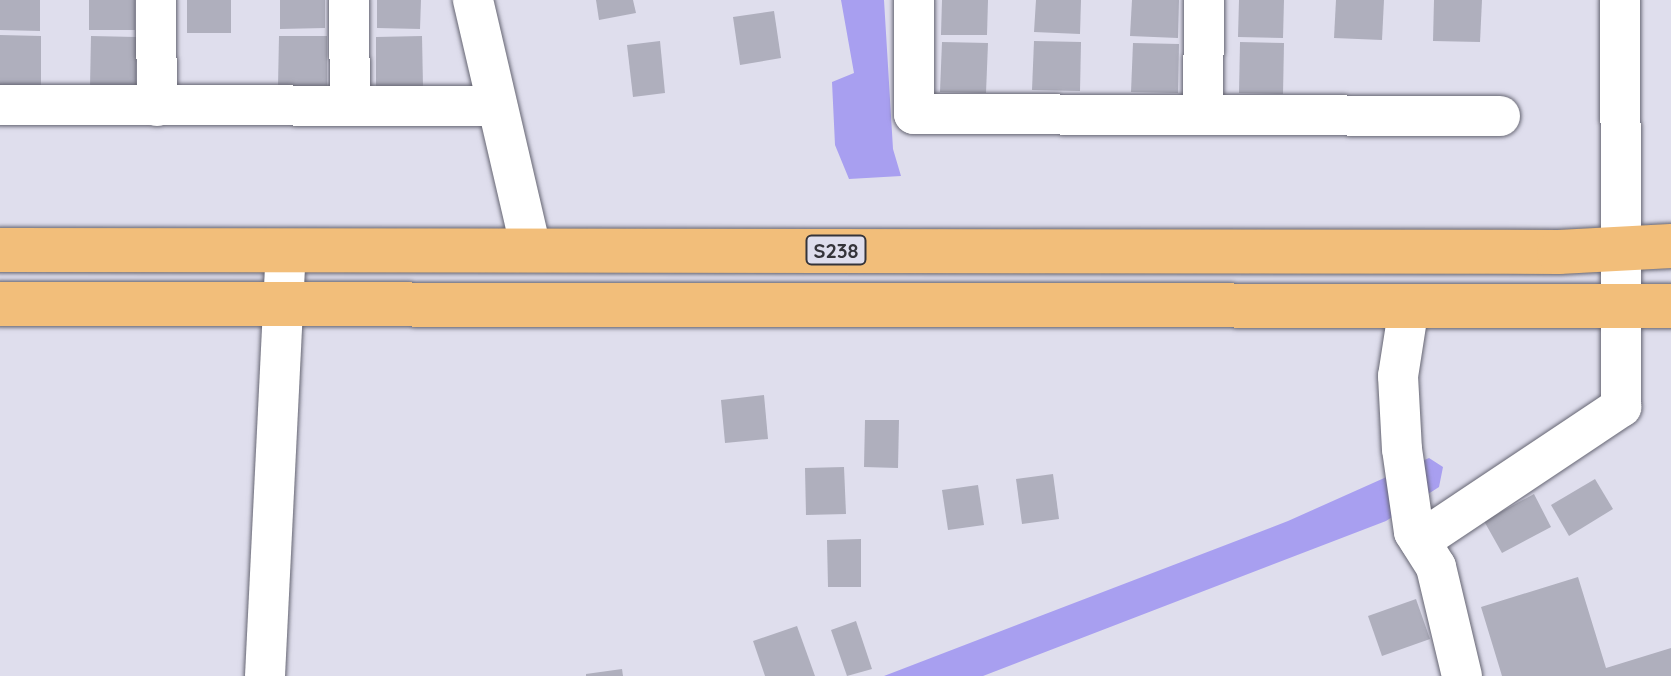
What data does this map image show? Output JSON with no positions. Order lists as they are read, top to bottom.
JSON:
{
  "streets": {
    "main road": ["S238"]
  }
}
